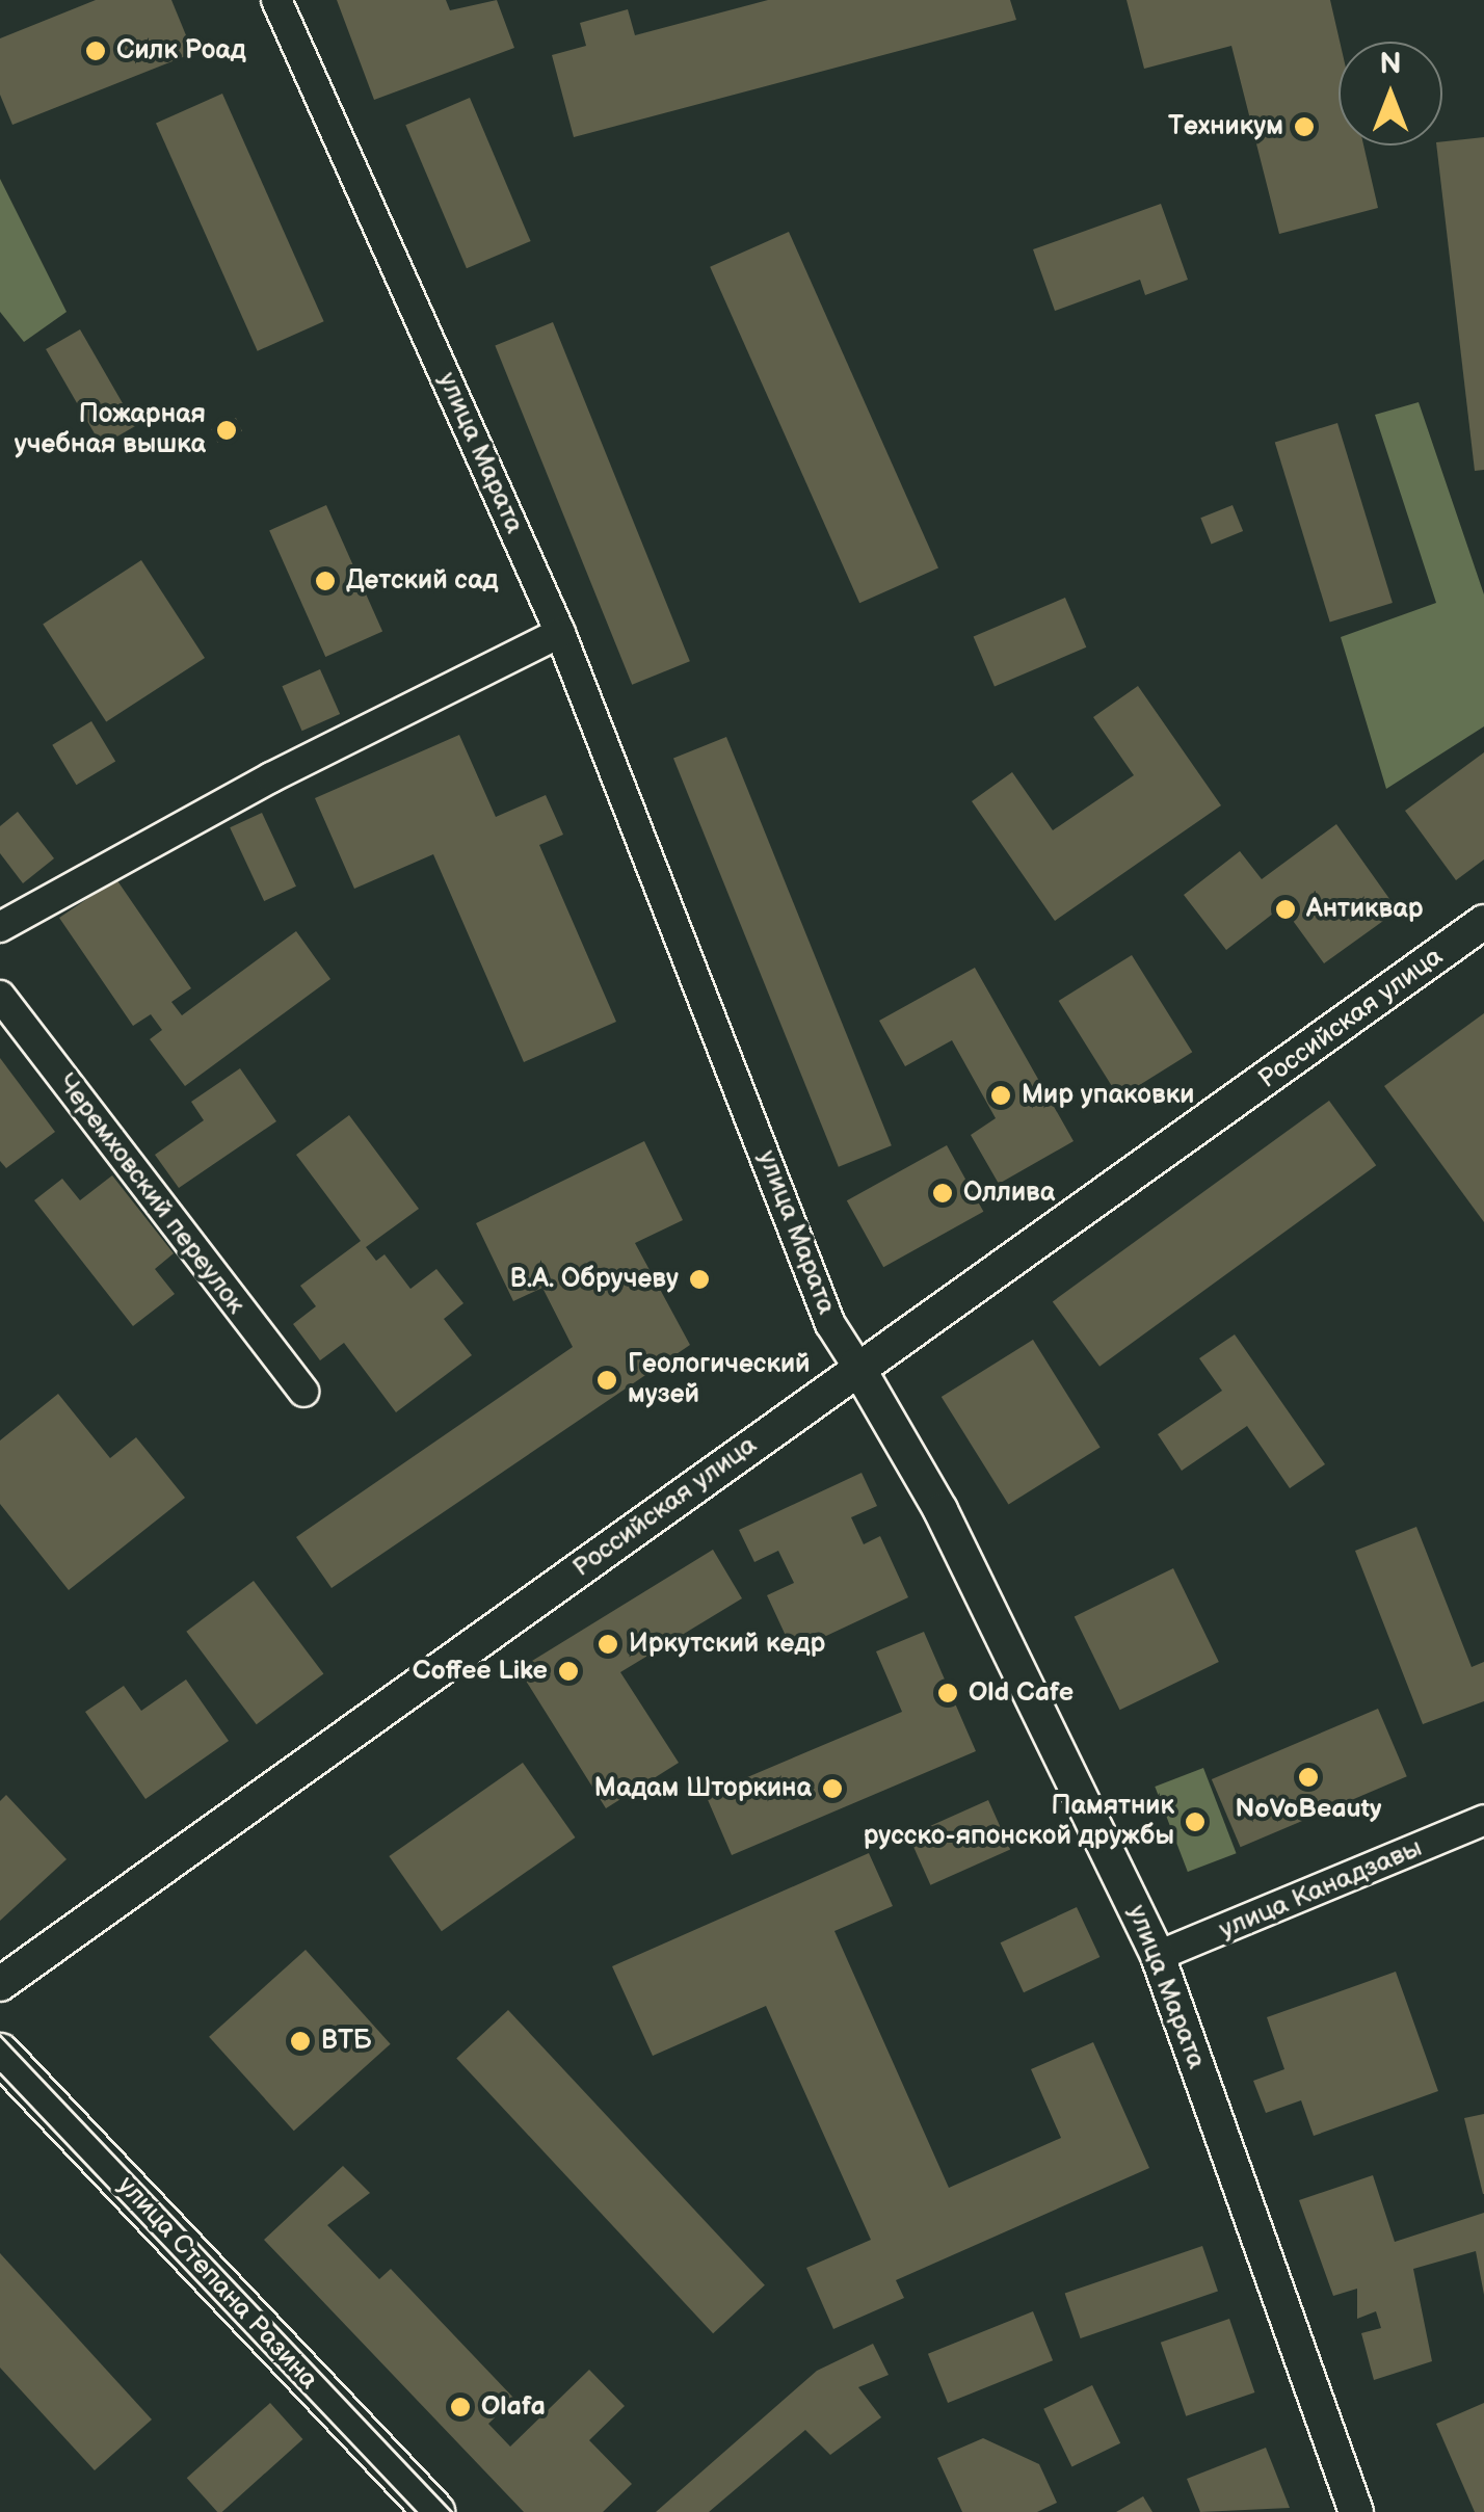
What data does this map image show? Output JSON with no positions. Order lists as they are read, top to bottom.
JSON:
{
  "streets": {
    "main road": ["улица Степана Разина"],
    "street": [
      "улица Марата",
      "Российская улица",
      "Черемховский переулок",
      "улица Канадзавы"
    ]
  },
  "crossings": [
    ["улица Марата", "Российская улица"],
    ["улица Марата", "улица Канадзавы"]
  ],
  "places": [
    "Силк Роад",
    "Техникум",
    "Пожарная учебная вышка",
    "Детский сад",
    "Антиквар",
    "Мир упаковки",
    "Оллива",
    "В.А. Обручеву",
    "Геологический музей",
    "Иркутский кедр",
    "Coffee Like",
    "Old Cafe",
    "NoVoBeauty",
    "Мадам Шторкина",
    "Памятник русско-японской дружбы",
    "ВТБ",
    "Olafa"
  ],
  "north": "top"
}
